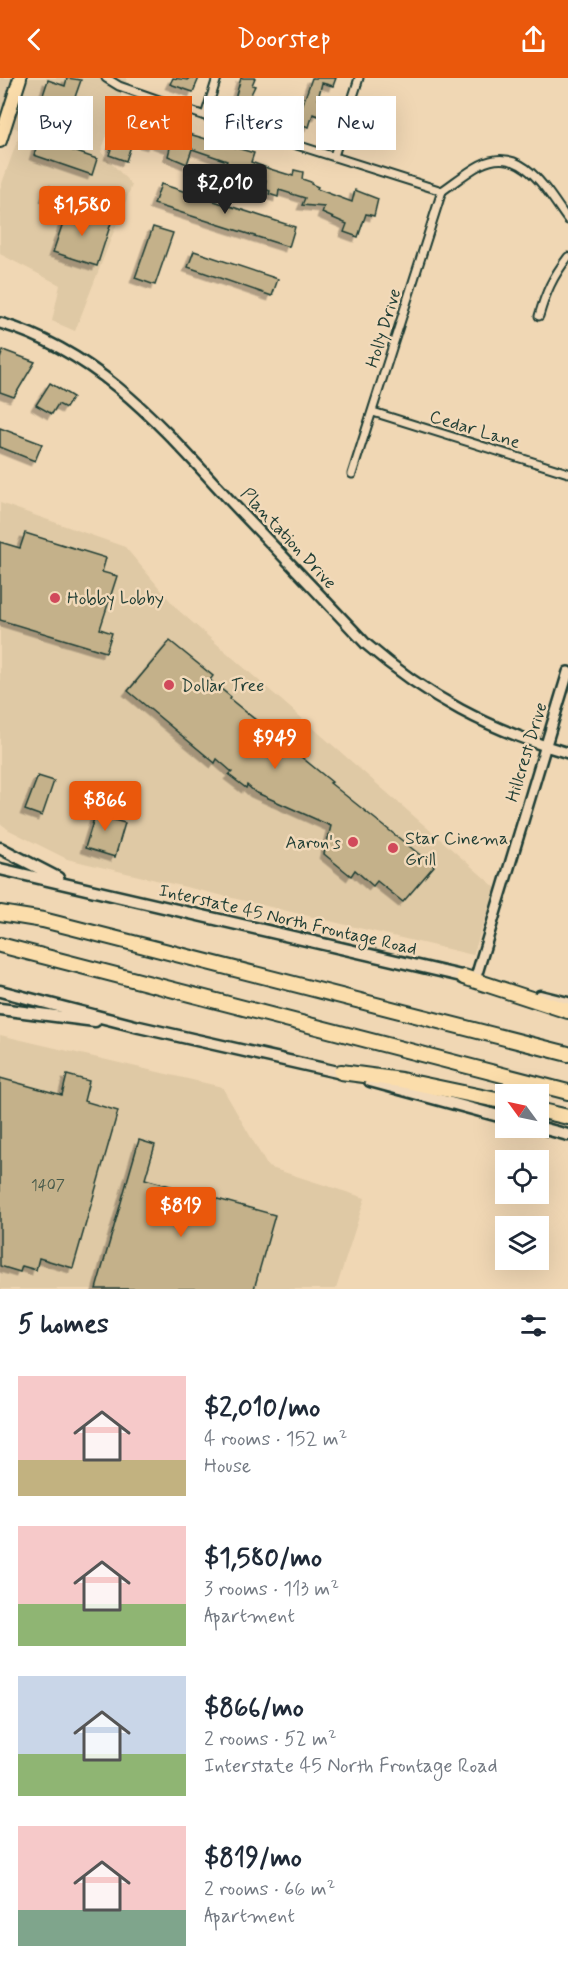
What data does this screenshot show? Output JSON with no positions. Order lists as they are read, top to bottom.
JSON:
{
  "streets": {
    "main road": ["Interstate 45 North Frontage Road"],
    "street": [
      "Holly Drive",
      "Cedar Lane",
      "Plantation Drive",
      "Hillcrest Drive"
    ]
  },
  "crossings": [
    ["Holly Drive", "Cedar Lane"],
    ["Plantation Drive", "Hillcrest Drive"],
    ["Hillcrest Drive", "Interstate 45 North Frontage Road"]
  ],
  "places": [
    "Hobby Lobby",
    "Dollar Tree",
    "Aaron's",
    "Star Cinema Grill"
  ],
  "house_numbers": ["1407"],
  "north": "top left",
  "page": {
    "header": "Doorstep",
    "chip": [
      "Buy",
      "Rent",
      "Filters",
      "New"
    ],
    "price": [
      "$2,010",
      "$1,580",
      "$949",
      "$866",
      "$819"
    ],
    "heading": "5 homes",
    "list": [
      {
        "name": "$2,010/mo",
        "note": "4 rooms · 152 m² · House"
      },
      {
        "name": "$1,580/mo",
        "note": "3 rooms · 113 m² · Apartment"
      },
      {
        "name": "$866/mo",
        "note": "2 rooms · 52 m² · Interstate 45 North Frontage Road"
      },
      {
        "name": "$819/mo",
        "note": "2 rooms · 66 m² · Apartment"
      }
    ]
  }
}
